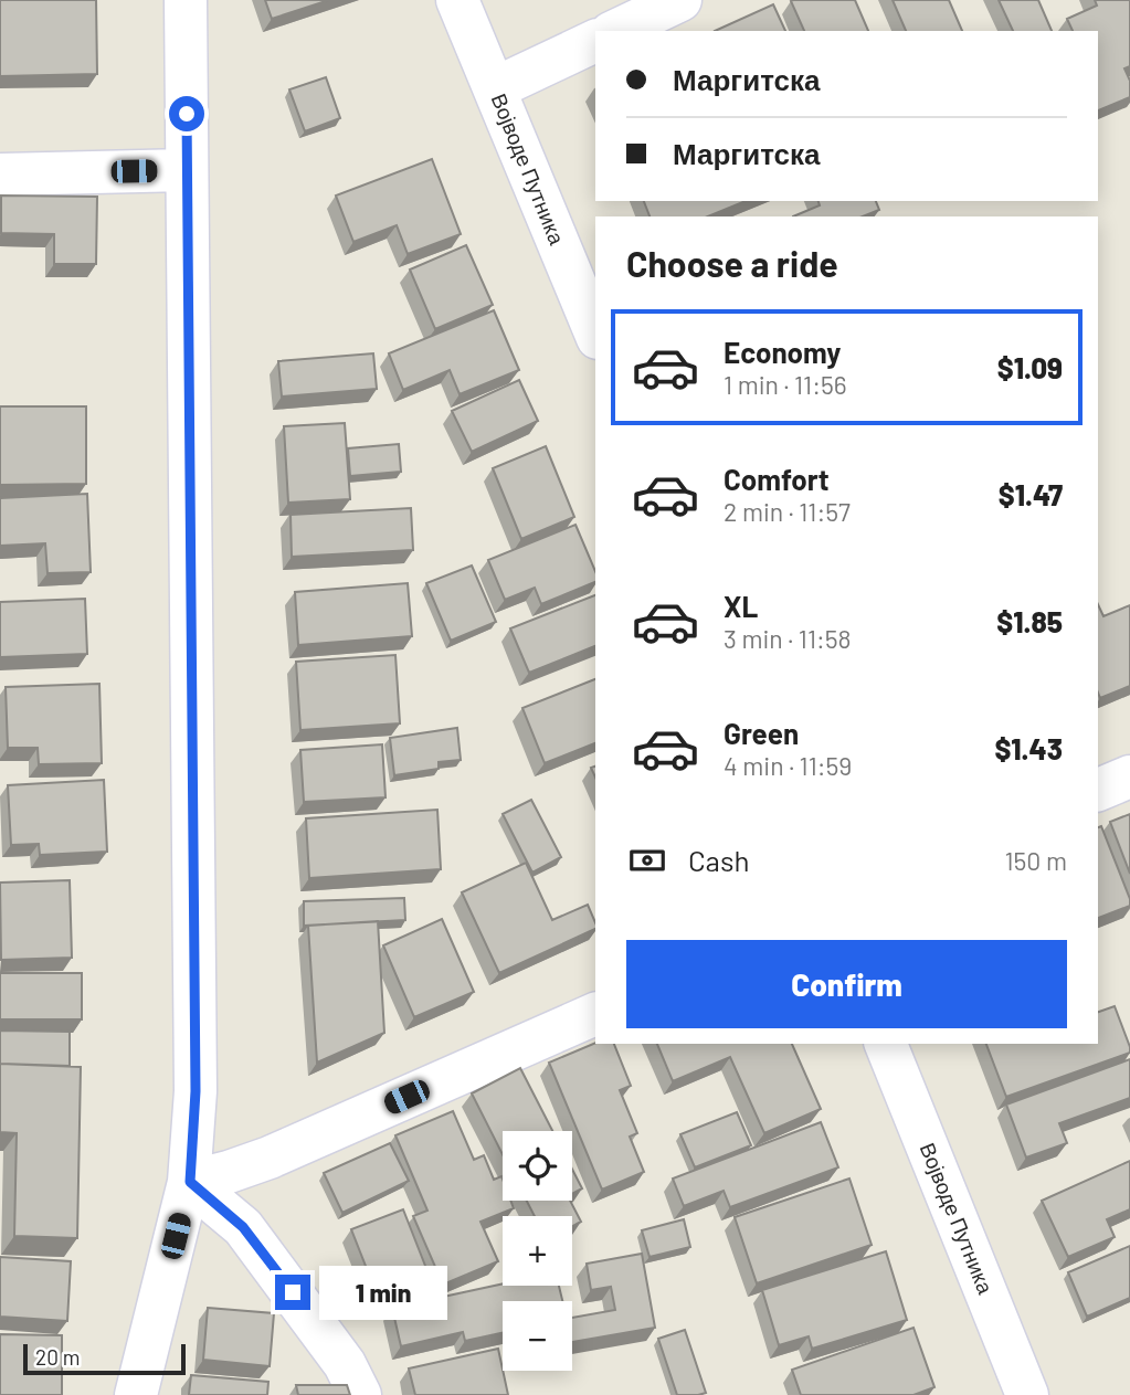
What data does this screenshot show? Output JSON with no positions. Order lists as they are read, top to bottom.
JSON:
{
  "streets": {
    "street": ["Војводе Путника"]
  },
  "scale_bar": "20 m",
  "page": {
    "banner": ["Маргитска", "Маргитска"],
    "heading": "Choose a ride",
    "list": [
      {
        "name": "Economy",
        "note": "1 min · 11:56",
        "value": "$1.09"
      },
      {
        "name": "Comfort",
        "note": "2 min · 11:57",
        "value": "$1.47"
      },
      {
        "name": "XL",
        "note": "3 min · 11:58",
        "value": "$1.85"
      },
      {
        "name": "Green",
        "note": "4 min · 11:59",
        "value": "$1.43"
      }
    ],
    "pay": ["Cash", "150 m"],
    "buttons": "Confirm",
    "map_buttons": ["+", "−"],
    "bubble": "1 min",
    "scale": "20 m"
  }
}
